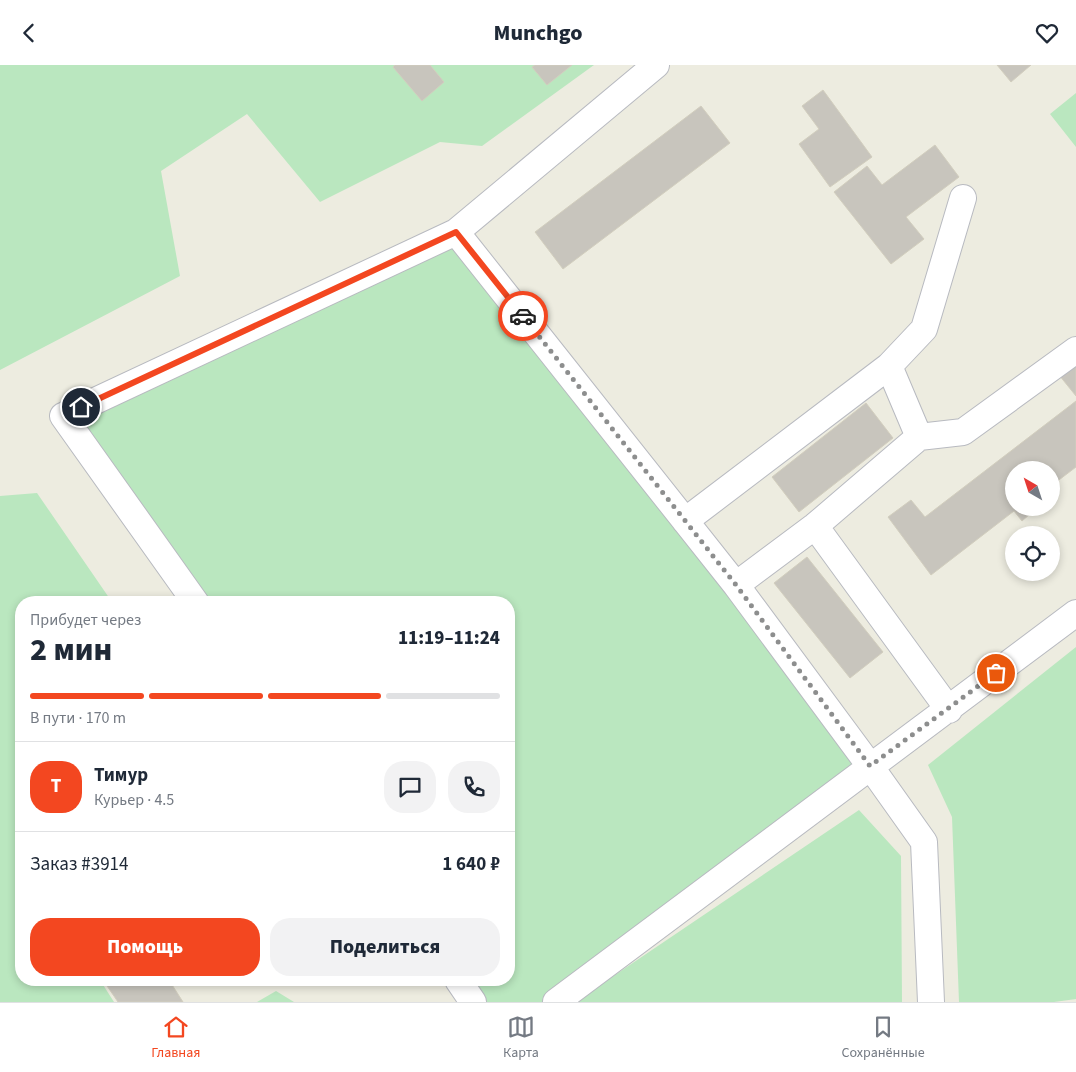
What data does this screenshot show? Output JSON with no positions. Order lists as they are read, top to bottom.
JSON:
{
  "north": "top left",
  "page": {
    "header": "Munchgo",
    "heading": ["2 мин", "Прибудет через", "11:19–11:24"],
    "panel": [
      "Тимур",
      "Курьер · 4.5",
      "Заказ #3914",
      "1 640 ₽"
    ],
    "bar": "В пути · 170 m",
    "round": "Т",
    "buttons": ["Помощь", "Поделиться"],
    "tabs": ["Главная", "Карта", "Сохранённые"]
  }
}
